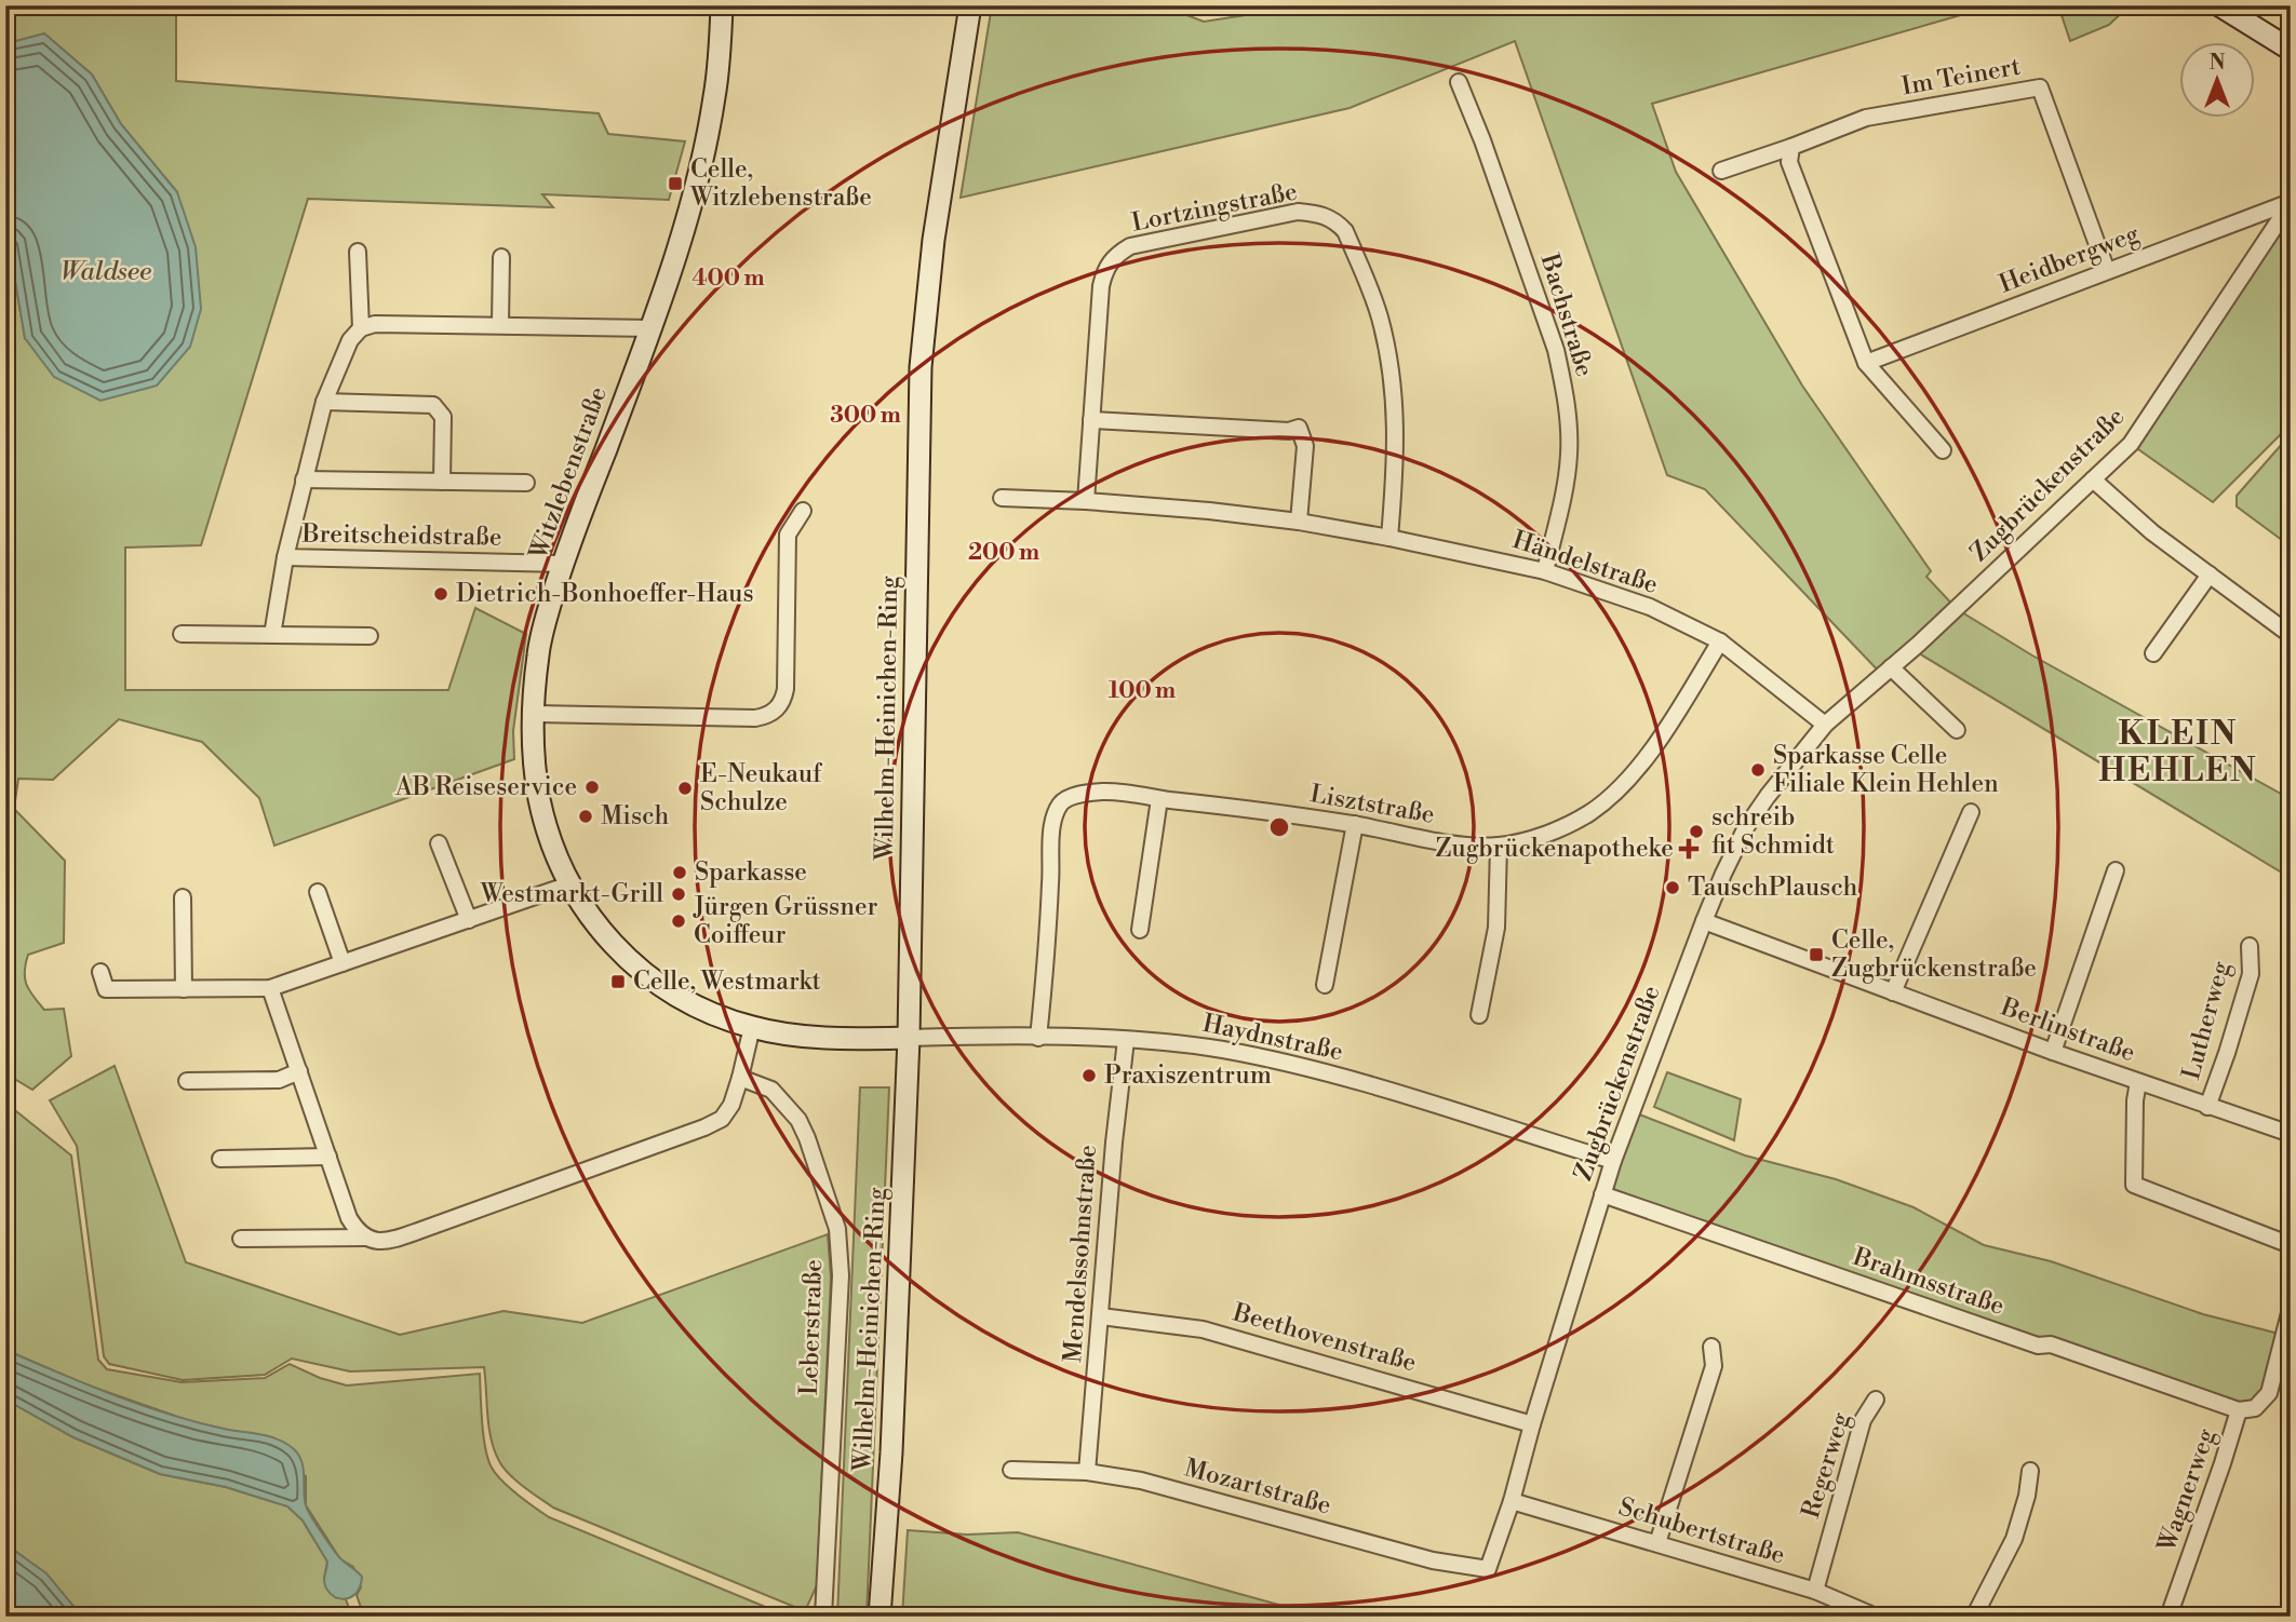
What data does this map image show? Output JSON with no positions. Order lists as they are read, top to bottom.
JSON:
{
  "streets": {
    "main road": ["Witzlebenstraße", "Wilhelm-Heinichen-Ring"],
    "street": [
      "Im Teinert",
      "Lortzingstraße",
      "Heidbergweg",
      "Bachstraße",
      "Zugbrückenstraße",
      "Breitscheidstraße",
      "Händelstraße",
      "Lisztstraße",
      "Lutherweg",
      "Berlinstraße",
      "Haydnstraße",
      "Mendelssohnstraße",
      "Brahmsstraße",
      "Leberstraße",
      "Beethovenstraße",
      "Regerweg",
      "Mozartstraße",
      "Wagnerweg",
      "Schubertstraße"
    ]
  },
  "crossings": [
    ["Im Teinert", "Heidbergweg"],
    ["Lortzingstraße", "Händelstraße"],
    ["Heidbergweg", "Zugbrückenstraße"],
    ["Bachstraße", "Händelstraße"],
    ["Witzlebenstraße", "Breitscheidstraße"],
    ["Witzlebenstraße", "Wilhelm-Heinichen-Ring"],
    ["Witzlebenstraße", "Haydnstraße"],
    ["Zugbrückenstraße", "Händelstraße"],
    ["Zugbrückenstraße", "Berlinstraße"],
    ["Zugbrückenstraße", "Haydnstraße"],
    ["Zugbrückenstraße", "Brahmsstraße"],
    ["Zugbrückenstraße", "Beethovenstraße"],
    ["Zugbrückenstraße", "Mozartstraße"],
    ["Zugbrückenstraße", "Schubertstraße"],
    ["Händelstraße", "Lisztstraße"],
    ["Wilhelm-Heinichen-Ring", "Haydnstraße"],
    ["Lisztstraße", "Haydnstraße"],
    ["Lutherweg", "Berlinstraße"],
    ["Haydnstraße", "Mendelssohnstraße"],
    ["Mendelssohnstraße", "Beethovenstraße"],
    ["Mendelssohnstraße", "Mozartstraße"],
    ["Brahmsstraße", "Wagnerweg"],
    ["Regerweg", "Schubertstraße"]
  ],
  "districts": ["KLEIN HEHLEN"],
  "water": ["Waldsee"],
  "places": {
    "transit": ["Celle, Witzlebenstraße", "Celle, Zugbrückenstraße", "Celle, Westmarkt"],
    "other": [
      "Dietrich-Bonhoeffer-Haus",
      "Sparkasse Celle Filiale Klein Hehlen",
      "AB Reiseservice",
      "E-Neukauf Schulze",
      "Misch",
      "schreib fit Schmidt",
      "Sparkasse",
      "TauschPlausch",
      "Westmarkt-Grill",
      "Jürgen Grüssner Coiffeur",
      "Praxiszentrum"
    ],
    "health": ["Zugbrückenapotheke"]
  },
  "north": "top",
  "rings": [
    "400 m",
    "300 m",
    "200 m",
    "100 m"
  ]
}
